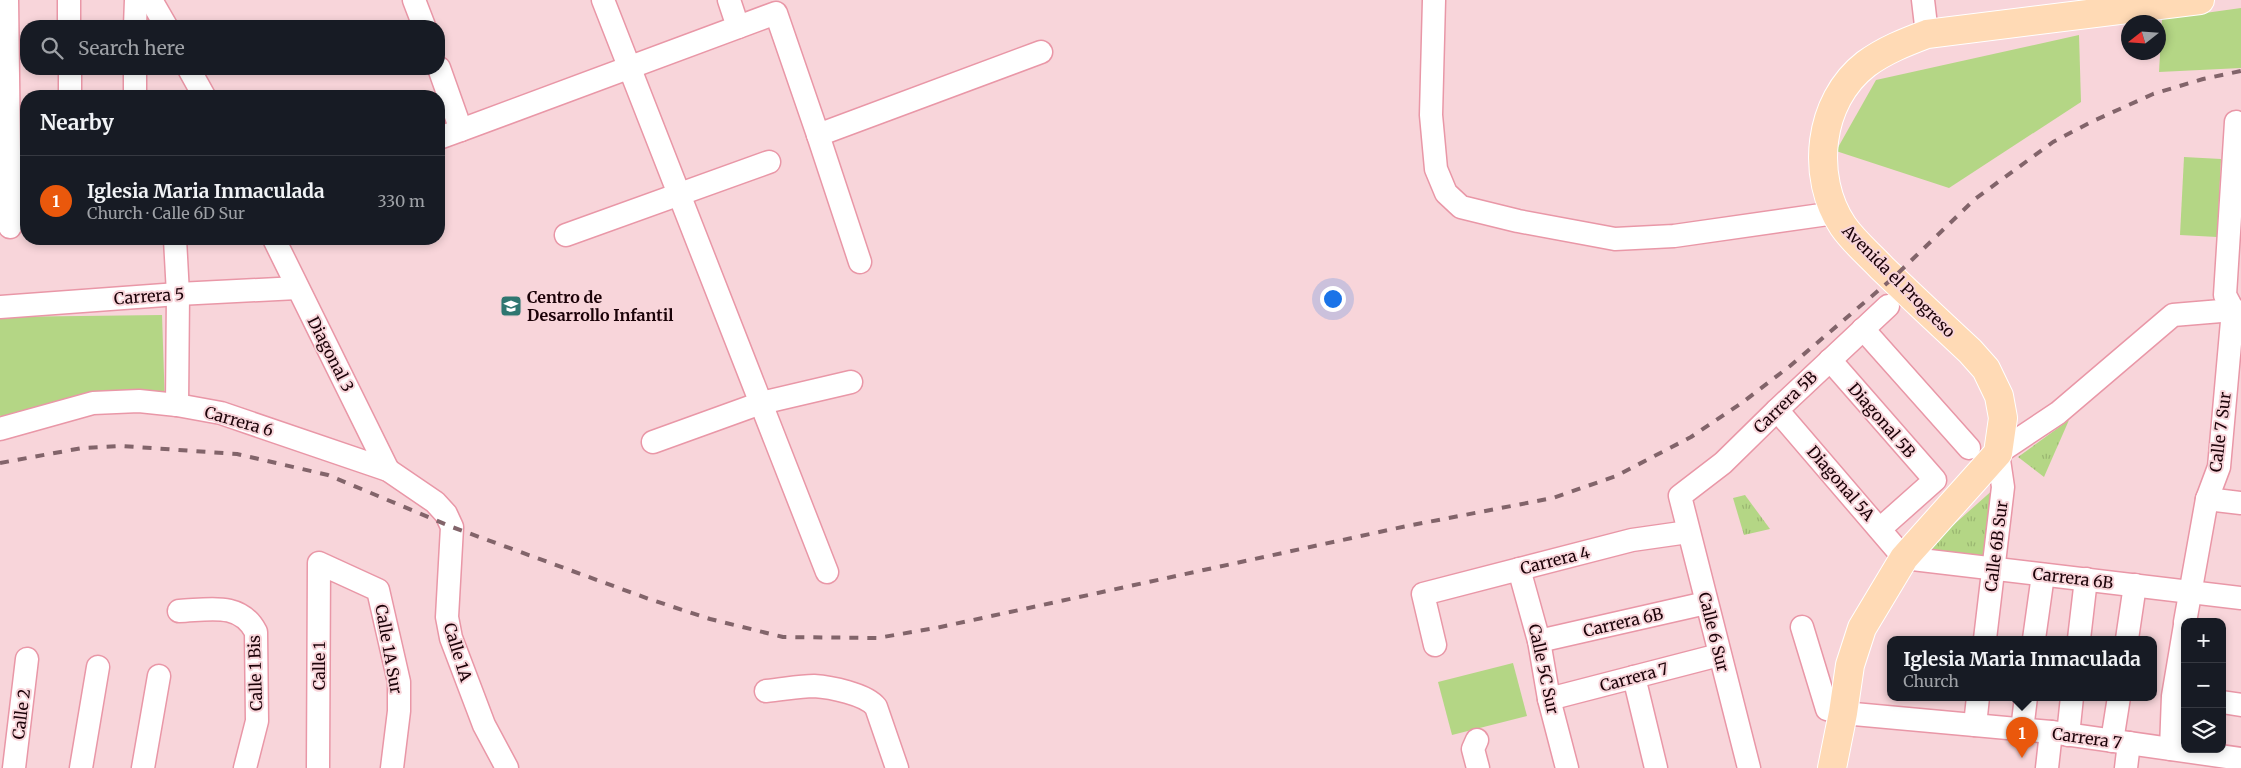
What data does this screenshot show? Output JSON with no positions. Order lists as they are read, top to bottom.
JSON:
{
  "streets": {
    "main road": ["Avenida el Progreso"],
    "street": [
      "Carrera 5",
      "Diagonal 3",
      "Carrera 5B",
      "Diagonal 5B",
      "Carrera 6",
      "Calle 7 Sur",
      "Diagonal 5A",
      "Calle 6B Sur",
      "Carrera 4",
      "Carrera 6B",
      "Calle 6 Sur",
      "Calle 1A Sur",
      "Calle 1A",
      "Calle 1",
      "Calle 5C Sur",
      "Calle 1 Bis",
      "Carrera 7",
      "Calle 2"
    ]
  },
  "crossings": [
    ["Avenida el Progreso", "Calle 6B Sur"],
    ["Carrera 5", "Diagonal 3"],
    ["Diagonal 3", "Carrera 6"],
    ["Carrera 5B", "Diagonal 5B"],
    ["Carrera 5B", "Diagonal 5A"],
    ["Carrera 5B", "Calle 6 Sur"],
    ["Diagonal 5B", "Diagonal 5A"],
    ["Carrera 6", "Calle 1A"],
    ["Calle 7 Sur", "Carrera 6B"],
    ["Calle 7 Sur", "Carrera 7"],
    ["Diagonal 5A", "Carrera 6B"],
    ["Calle 6B Sur", "Carrera 6B"],
    ["Carrera 4", "Calle 6 Sur"],
    ["Carrera 4", "Calle 5C Sur"],
    ["Carrera 6B", "Calle 6 Sur"],
    ["Carrera 6B", "Calle 5C Sur"],
    ["Calle 6 Sur", "Carrera 7"],
    ["Calle 1A Sur", "Calle 1"],
    ["Calle 5C Sur", "Carrera 7"]
  ],
  "places": {
    "school or university": ["Centro de Desarrollo Infantil"]
  },
  "north": "left",
  "page": {
    "search": "Search here",
    "heading": "Nearby",
    "list": [
      {
        "mark": "1",
        "name": "Iglesia Maria Inmaculada",
        "note": "Church · Calle 6D Sur",
        "value": "330 m"
      }
    ],
    "map_buttons": ["+", "−"],
    "popup": ["Iglesia Maria Inmaculada", "Church"],
    "pins": "1"
  }
}
